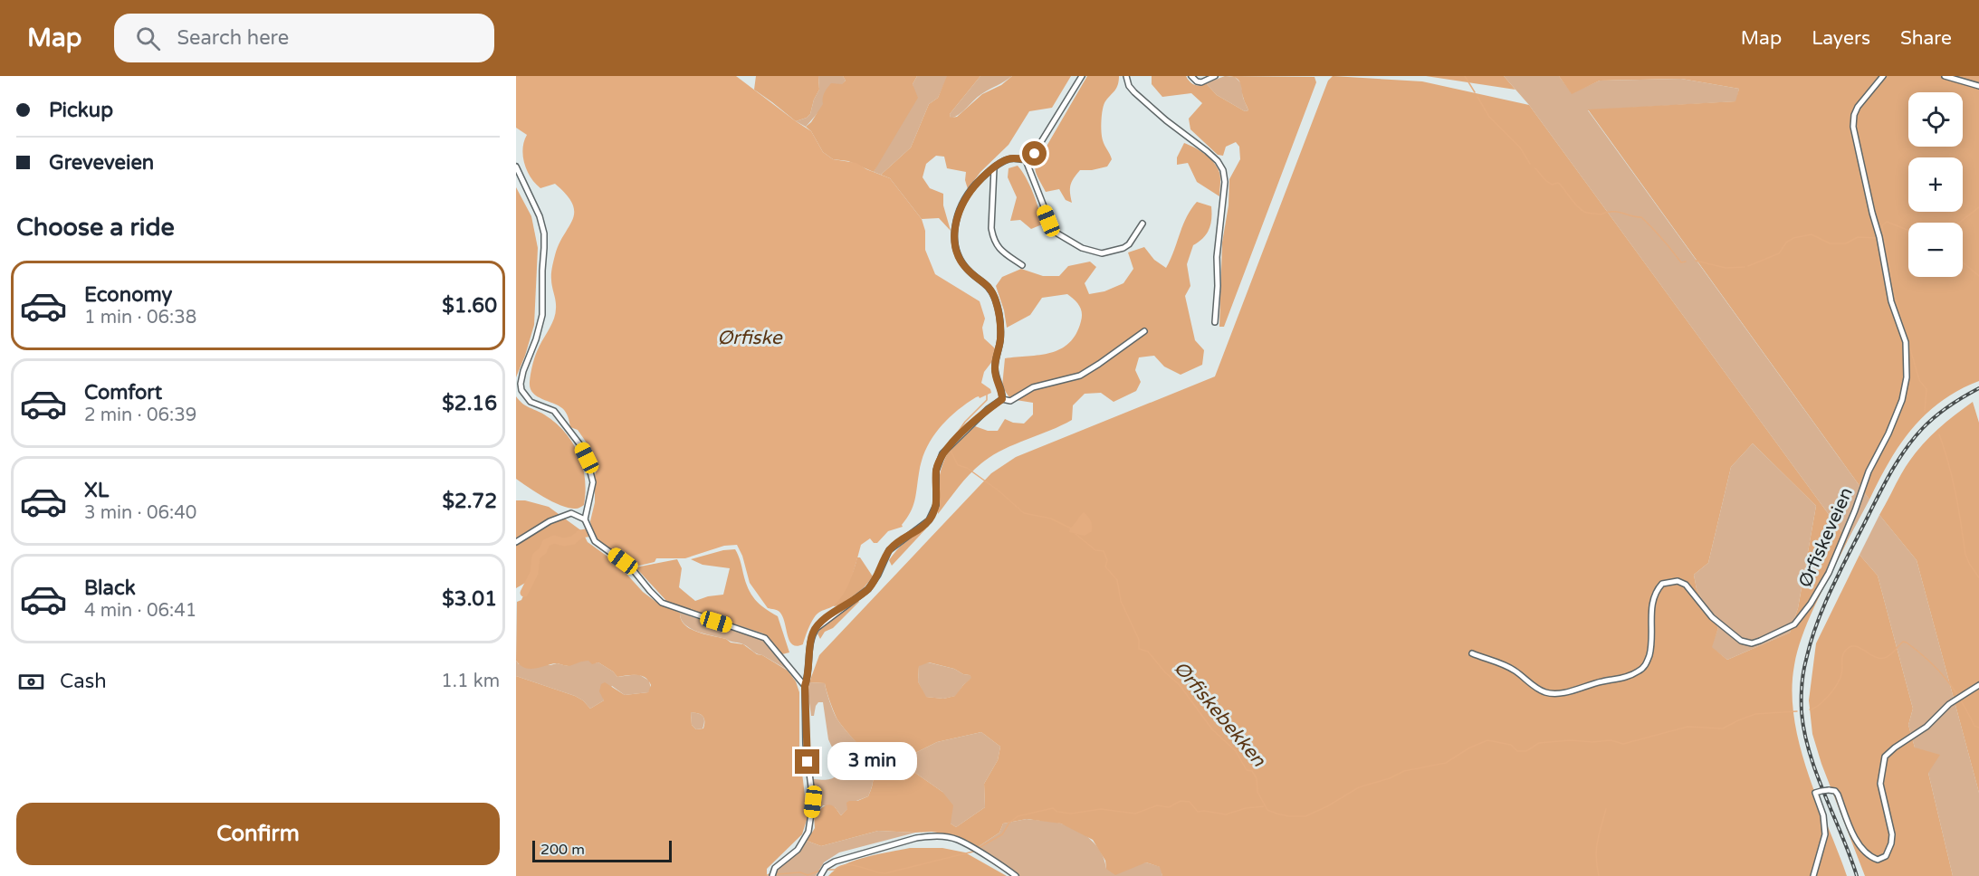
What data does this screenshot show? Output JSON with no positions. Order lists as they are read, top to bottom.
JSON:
{
  "streets": {
    "street": ["Ørfiskeveien"]
  },
  "water": ["Ørfiske", "Ørfiskebekken"],
  "scale_bar": "200 m",
  "page": {
    "header": "Map",
    "search": "Search here",
    "nav": ["Map", "Layers", "Share"],
    "banner": ["Pickup", "Greveveien"],
    "map_buttons": ["+", "−"],
    "heading": "Choose a ride",
    "list": [
      {
        "name": "Economy",
        "note": "1 min · 06:38",
        "value": "$1.60"
      },
      {
        "name": "Comfort",
        "note": "2 min · 06:39",
        "value": "$2.16"
      },
      {
        "name": "XL",
        "note": "3 min · 06:40",
        "value": "$2.72"
      },
      {
        "name": "Black",
        "note": "4 min · 06:41",
        "value": "$3.01"
      }
    ],
    "pay": ["Cash", "1.1 km"],
    "bubble": "3 min",
    "buttons": "Confirm",
    "scale": "200 m"
  }
}
